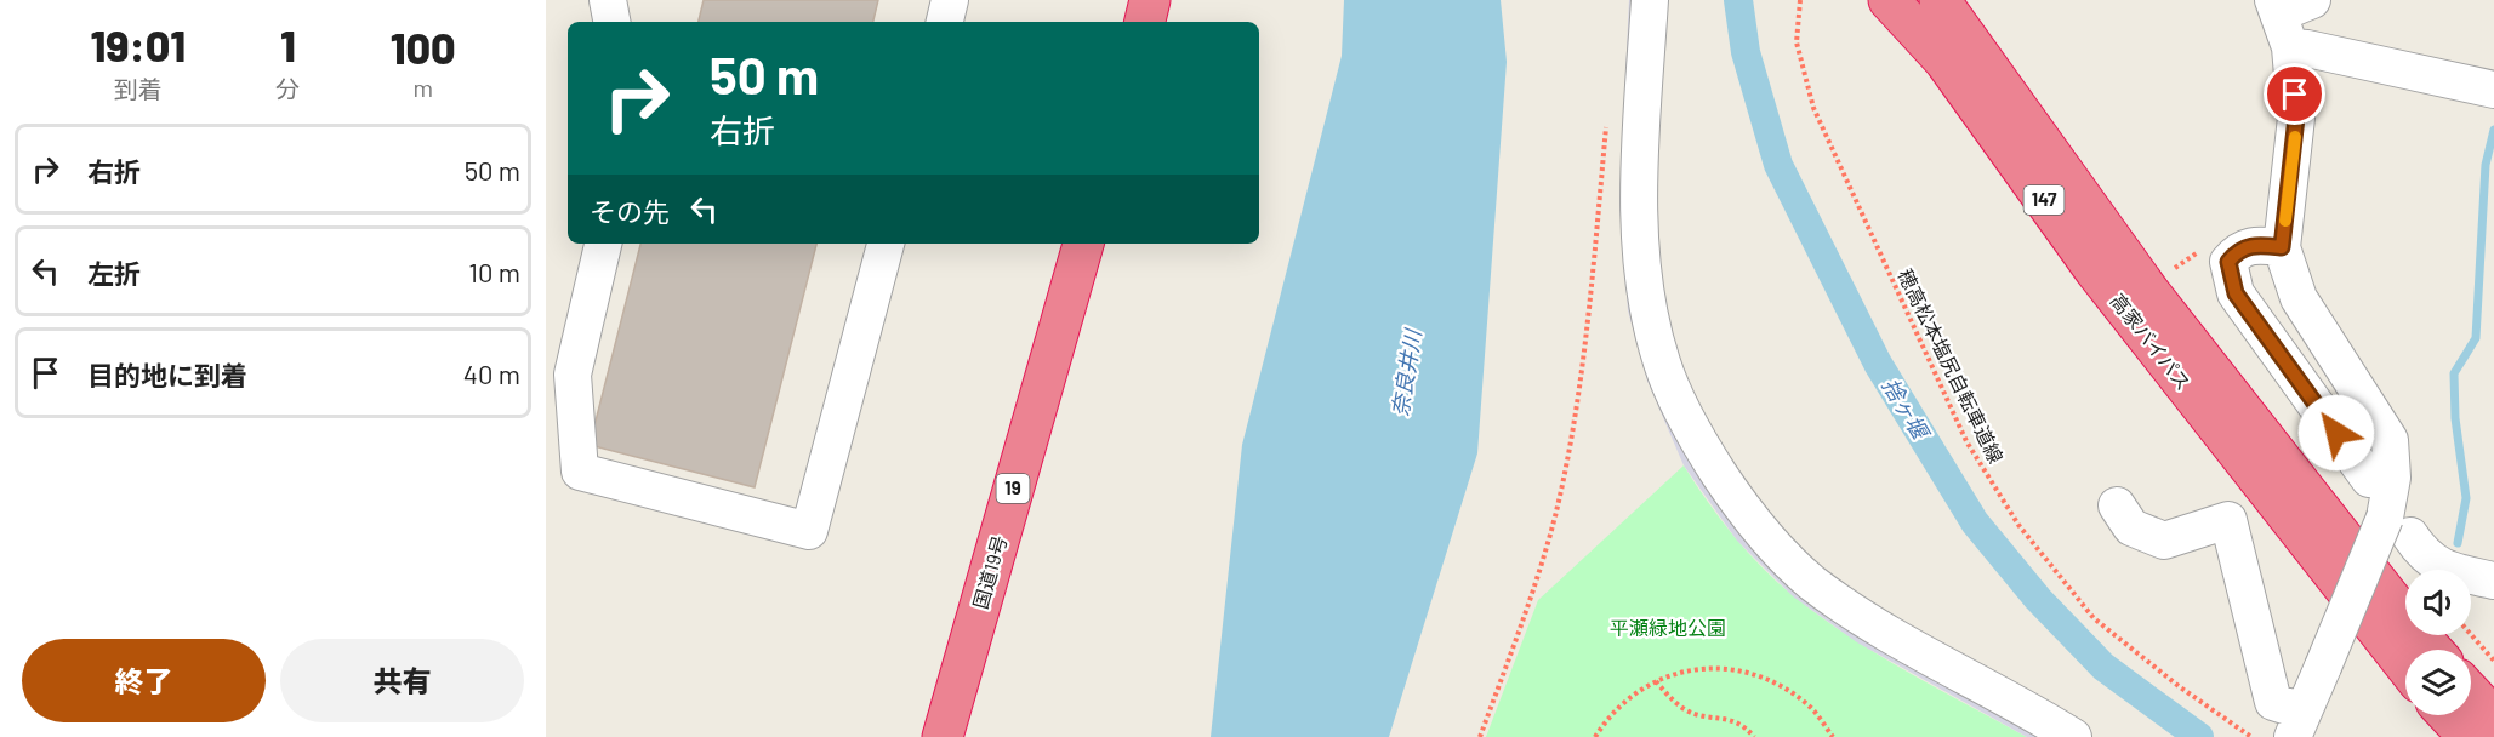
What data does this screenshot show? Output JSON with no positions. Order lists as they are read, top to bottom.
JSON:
{
  "streets": {
    "highway": [
      "147",
      "高家バイパス",
      "19",
      "国道19号"
    ],
    "path": ["穂高松本塩尻自転車道線"]
  },
  "water": ["奈良井川", "捨ヶ堰"],
  "parks": ["平瀬緑地公園"],
  "page": {
    "eta": [
      "19:01",
      "到着",
      "1",
      "分",
      "100",
      "m"
    ],
    "turn": ["50 m", "右折"],
    "list": [
      {
        "name": "右折",
        "value": "50 m"
      },
      {
        "name": "左折",
        "value": "10 m"
      },
      {
        "name": "目的地に到着",
        "value": "40 m"
      }
    ],
    "then": "その先",
    "buttons": ["終了", "共有"]
  }
}
